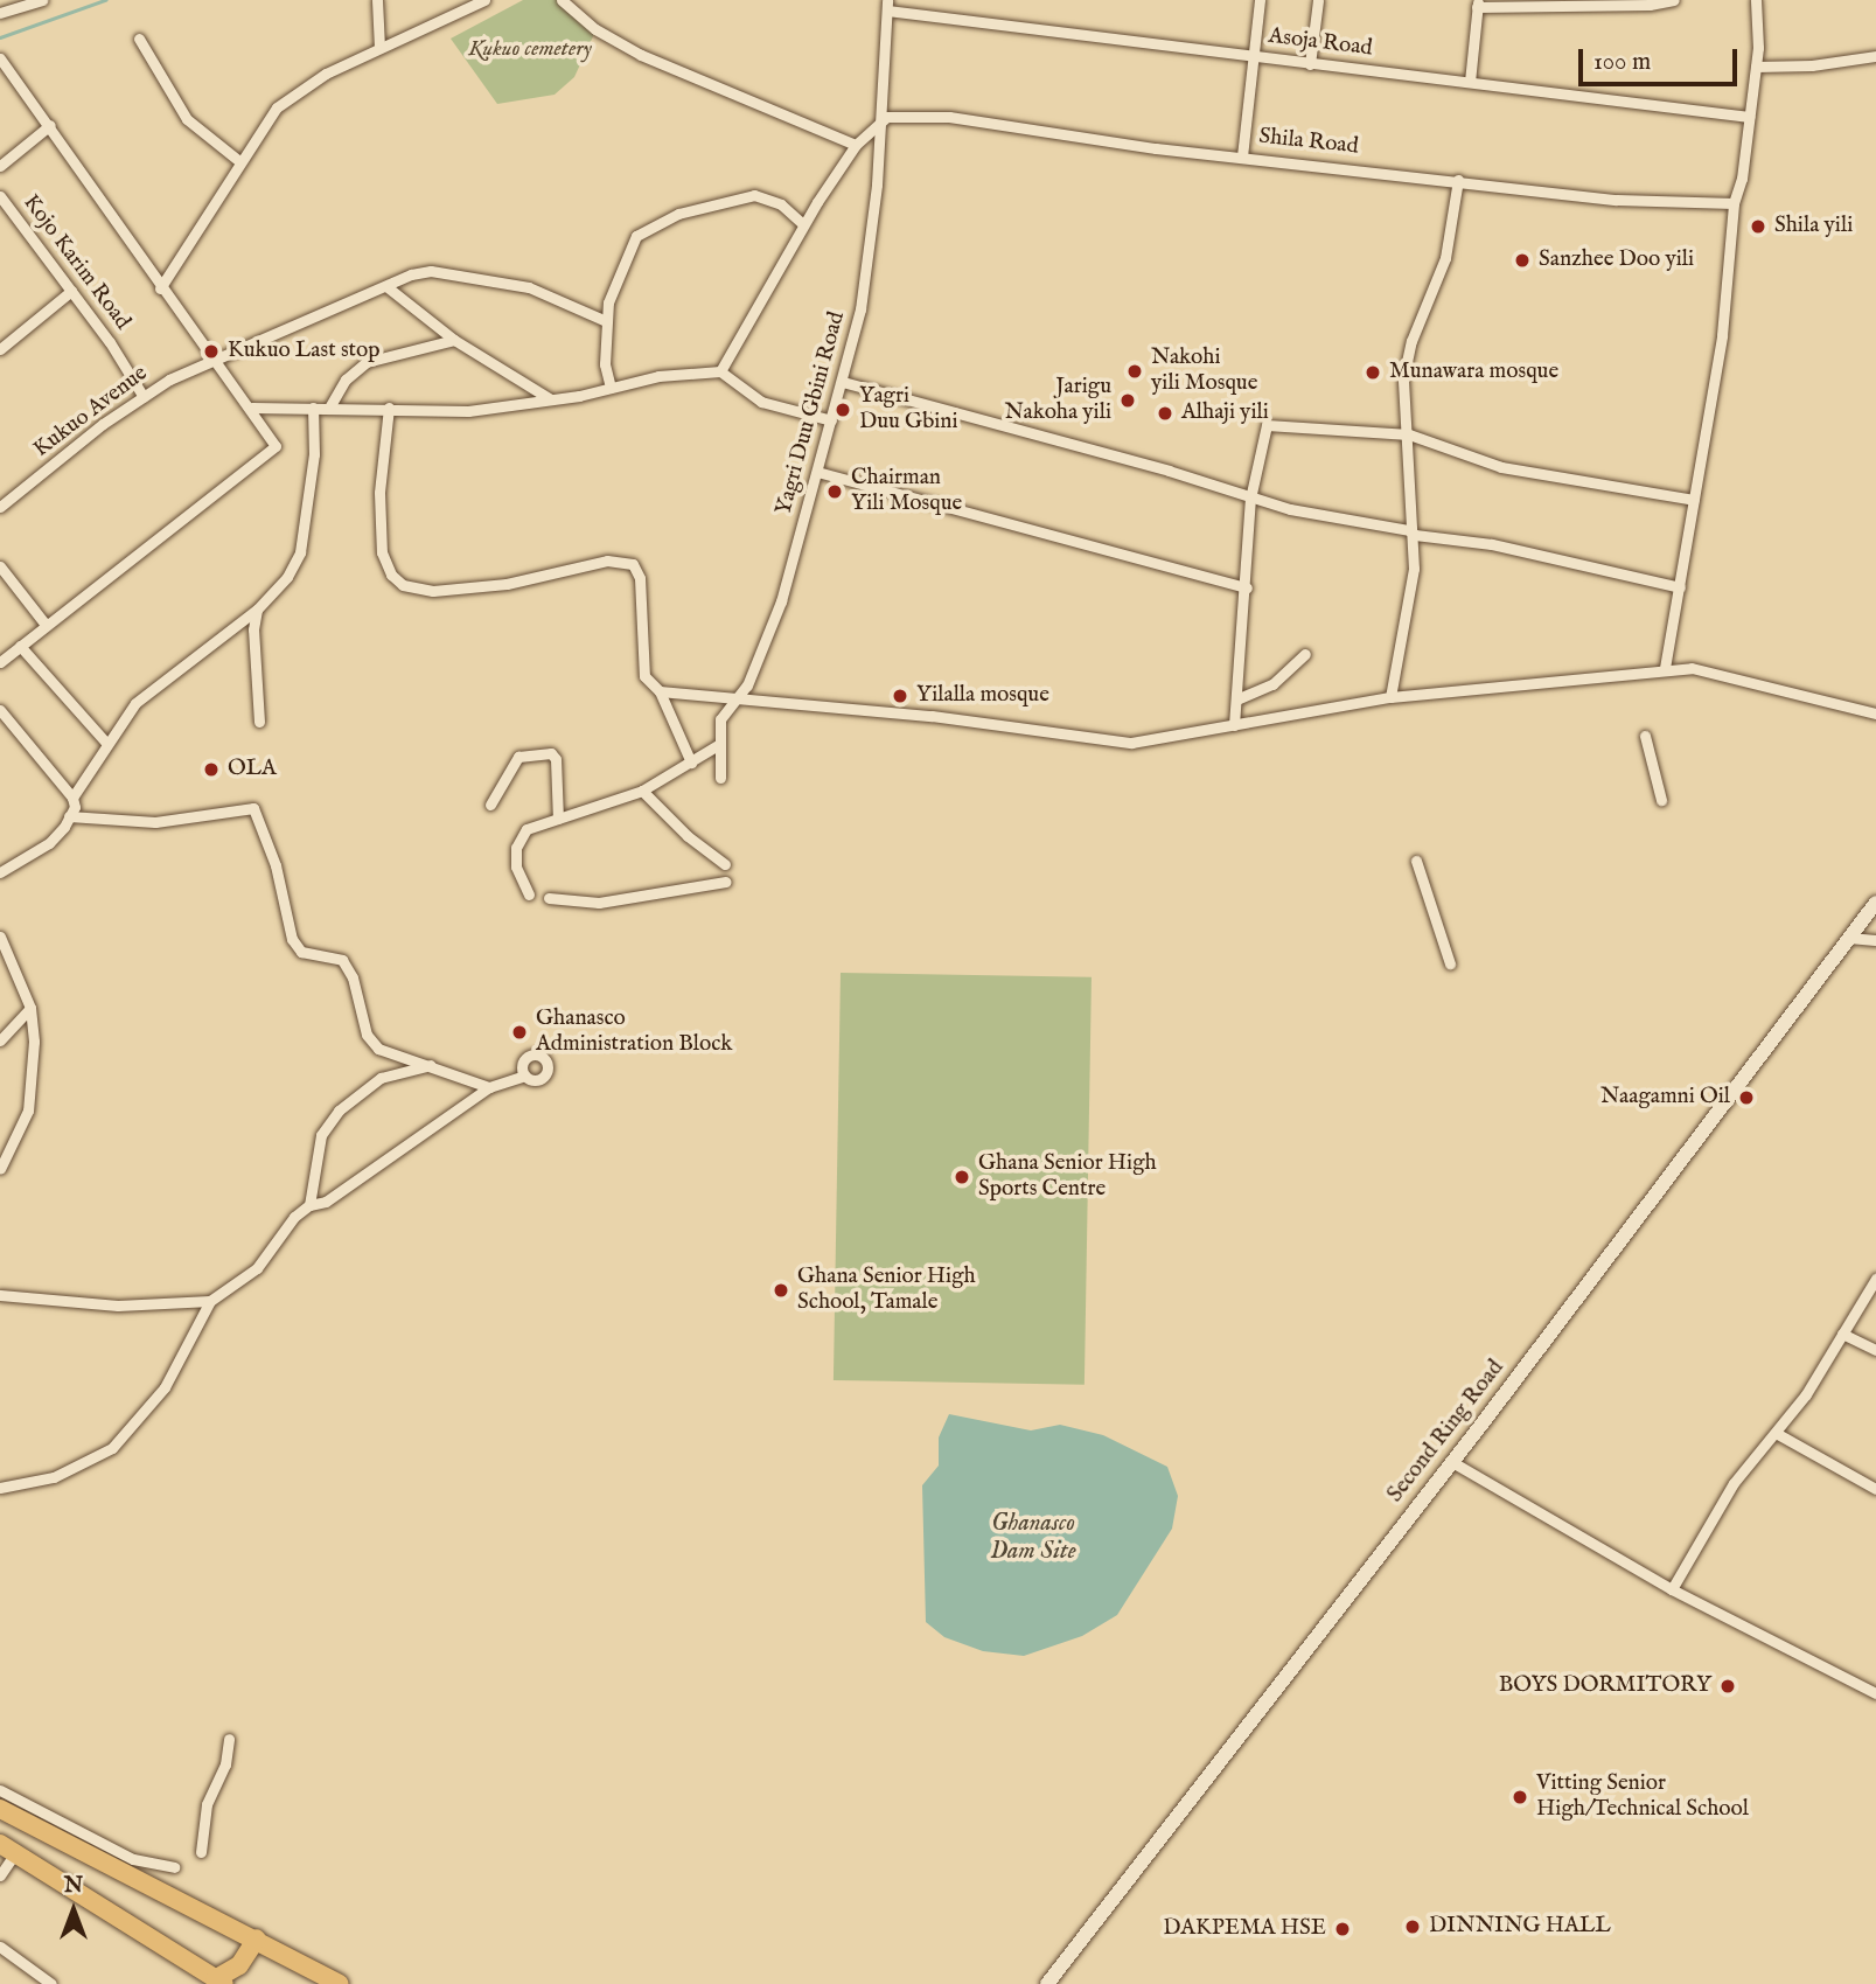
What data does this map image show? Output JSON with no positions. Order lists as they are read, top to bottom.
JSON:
{
  "streets": {
    "street": [
      "Asoja Road",
      "Shila Road",
      "Kojo Karim Road",
      "Kukuo Avenue",
      "Yagri Duu Gbini Road",
      "Second Ring Road"
    ]
  },
  "crossings": [
    ["Asoja Road", "Yagri Duu Gbini Road"],
    ["Shila Road", "Yagri Duu Gbini Road"],
    ["Kojo Karim Road", "Kukuo Avenue"]
  ],
  "water": ["Ghanasco Dam Site"],
  "parks": ["Kukuo cemetery"],
  "places": [
    "Shila yili",
    "Sanzhee Doo yili",
    "Kukuo Last stop",
    "Nakohi yili Mosque",
    "Munawara mosque",
    "Jarigu Nakoha yili",
    "Yagri Duu Gbini",
    "Alhaji yili",
    "Chairman Yili Mosque",
    "Yilalla mosque",
    "OLA",
    "Ghanasco Administration Block",
    "Naagamni Oil",
    "Ghana Senior High Sports Centre",
    "Ghana Senior High School, Tamale",
    "BOYS DORMITORY",
    "Vitting Senior High/Technical School",
    "DINNING HALL",
    "DAKPEMA HSE"
  ],
  "scale_bar": "100 m",
  "north": "top"
}
